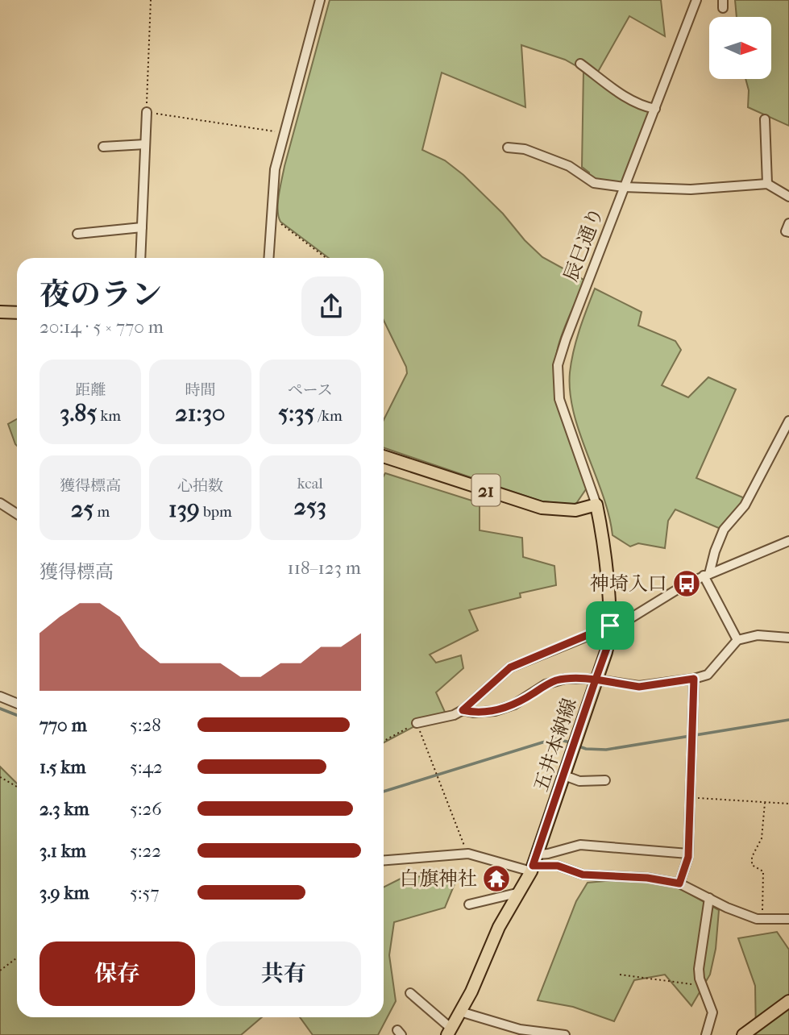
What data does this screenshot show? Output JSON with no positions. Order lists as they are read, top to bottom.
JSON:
{
  "streets": {
    "main road": ["21", "五井本納線"],
    "street": ["辰巳通り"]
  },
  "crossings": [
    ["辰巳通り", "21"],
    ["辰巳通り", "五井本納線"],
    ["21", "五井本納線"]
  ],
  "places": {
    "bus stop": ["神埼入口"],
    "temple": ["白旗神社"]
  },
  "north": "right",
  "page": {
    "heading": ["夜のラン", "20:14 · 5 × 770 m"],
    "stats": [
      ["距離", "3.85 km"],
      ["時間", "21:30"],
      ["ペース", "5:35 /km"],
      ["獲得標高", "25 m"],
      ["心拍数", "139 bpm"],
      ["kcal", "253"]
    ],
    "chart": ["獲得標高", "118–123 m"],
    "list": [
      {
        "name": "770 m",
        "note": "5:28"
      },
      {
        "name": "1.5 km",
        "note": "5:42"
      },
      {
        "name": "2.3 km",
        "note": "5:26"
      },
      {
        "name": "3.1 km",
        "note": "5:22"
      },
      {
        "name": "3.9 km",
        "note": "5:57"
      }
    ],
    "buttons": ["保存", "共有"]
  }
}
